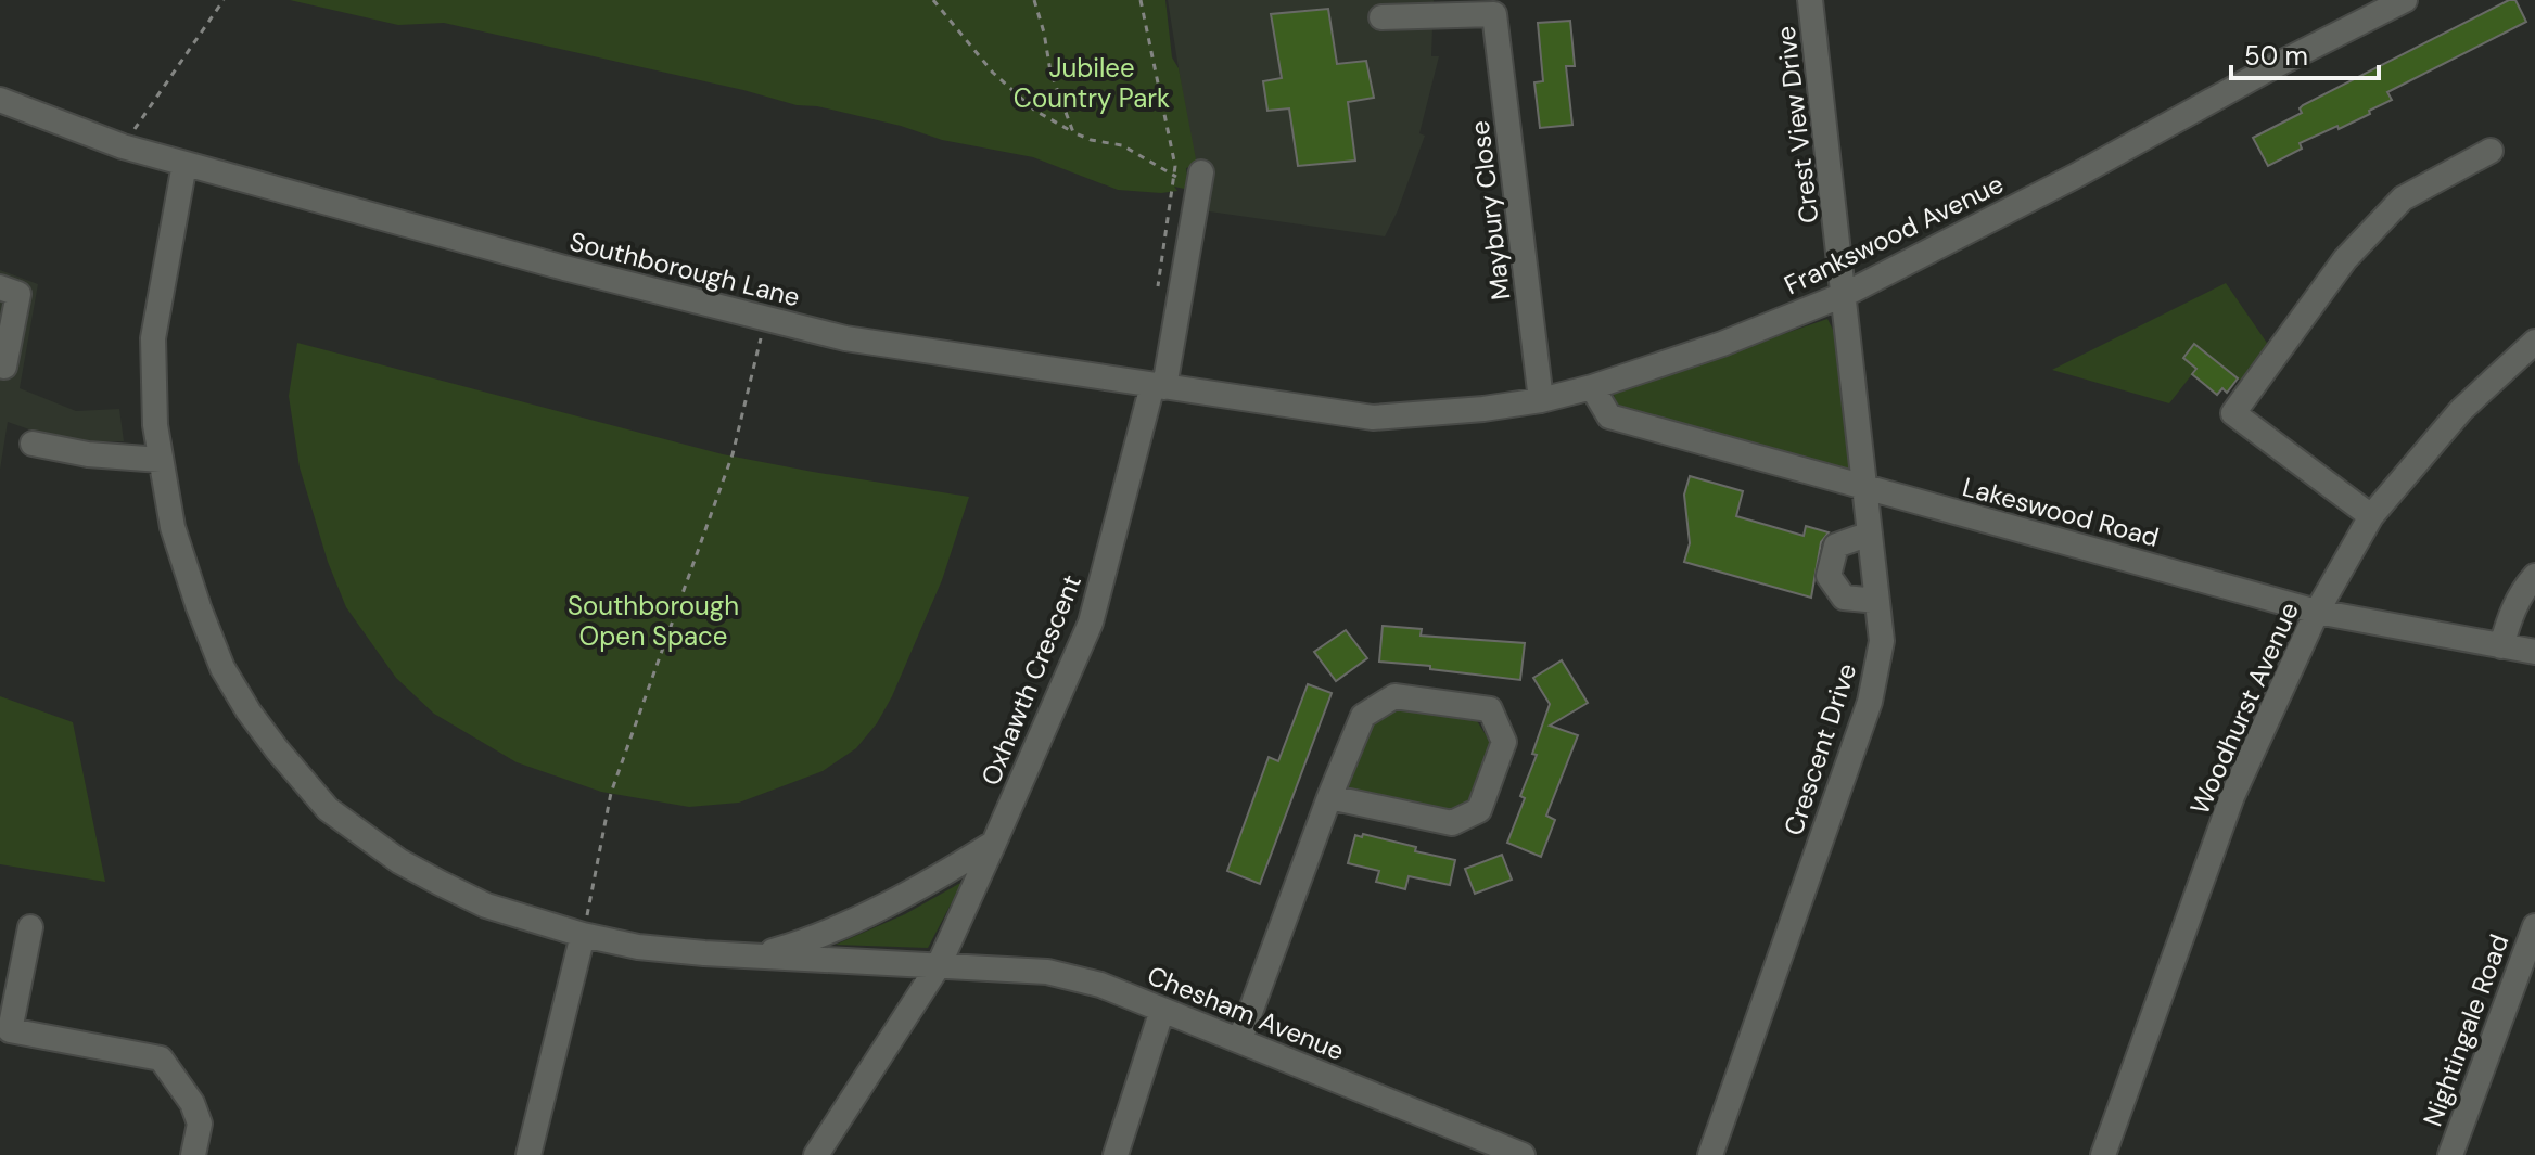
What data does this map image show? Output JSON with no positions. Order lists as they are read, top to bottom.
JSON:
{
  "streets": {
    "street": [
      "Crest View Drive",
      "Maybury Close",
      "Frankswood Avenue",
      "Southborough Lane",
      "Lakeswood Road",
      "Oxhawth Crescent",
      "Woodhurst Avenue",
      "Crescent Drive",
      "Chesham Avenue",
      "Nightingale Road"
    ]
  },
  "crossings": [
    ["Crest View Drive", "Frankswood Avenue"],
    ["Crest View Drive", "Crescent Drive"],
    ["Maybury Close", "Frankswood Avenue"],
    ["Frankswood Avenue", "Southborough Lane"],
    ["Frankswood Avenue", "Lakeswood Road"],
    ["Frankswood Avenue", "Crescent Drive"],
    ["Southborough Lane", "Oxhawth Crescent"],
    ["Lakeswood Road", "Woodhurst Avenue"],
    ["Lakeswood Road", "Crescent Drive"],
    ["Oxhawth Crescent", "Chesham Avenue"]
  ],
  "parks": ["Jubilee Country Park", "Southborough Open Space"],
  "scale_bar": "50 m"
}
